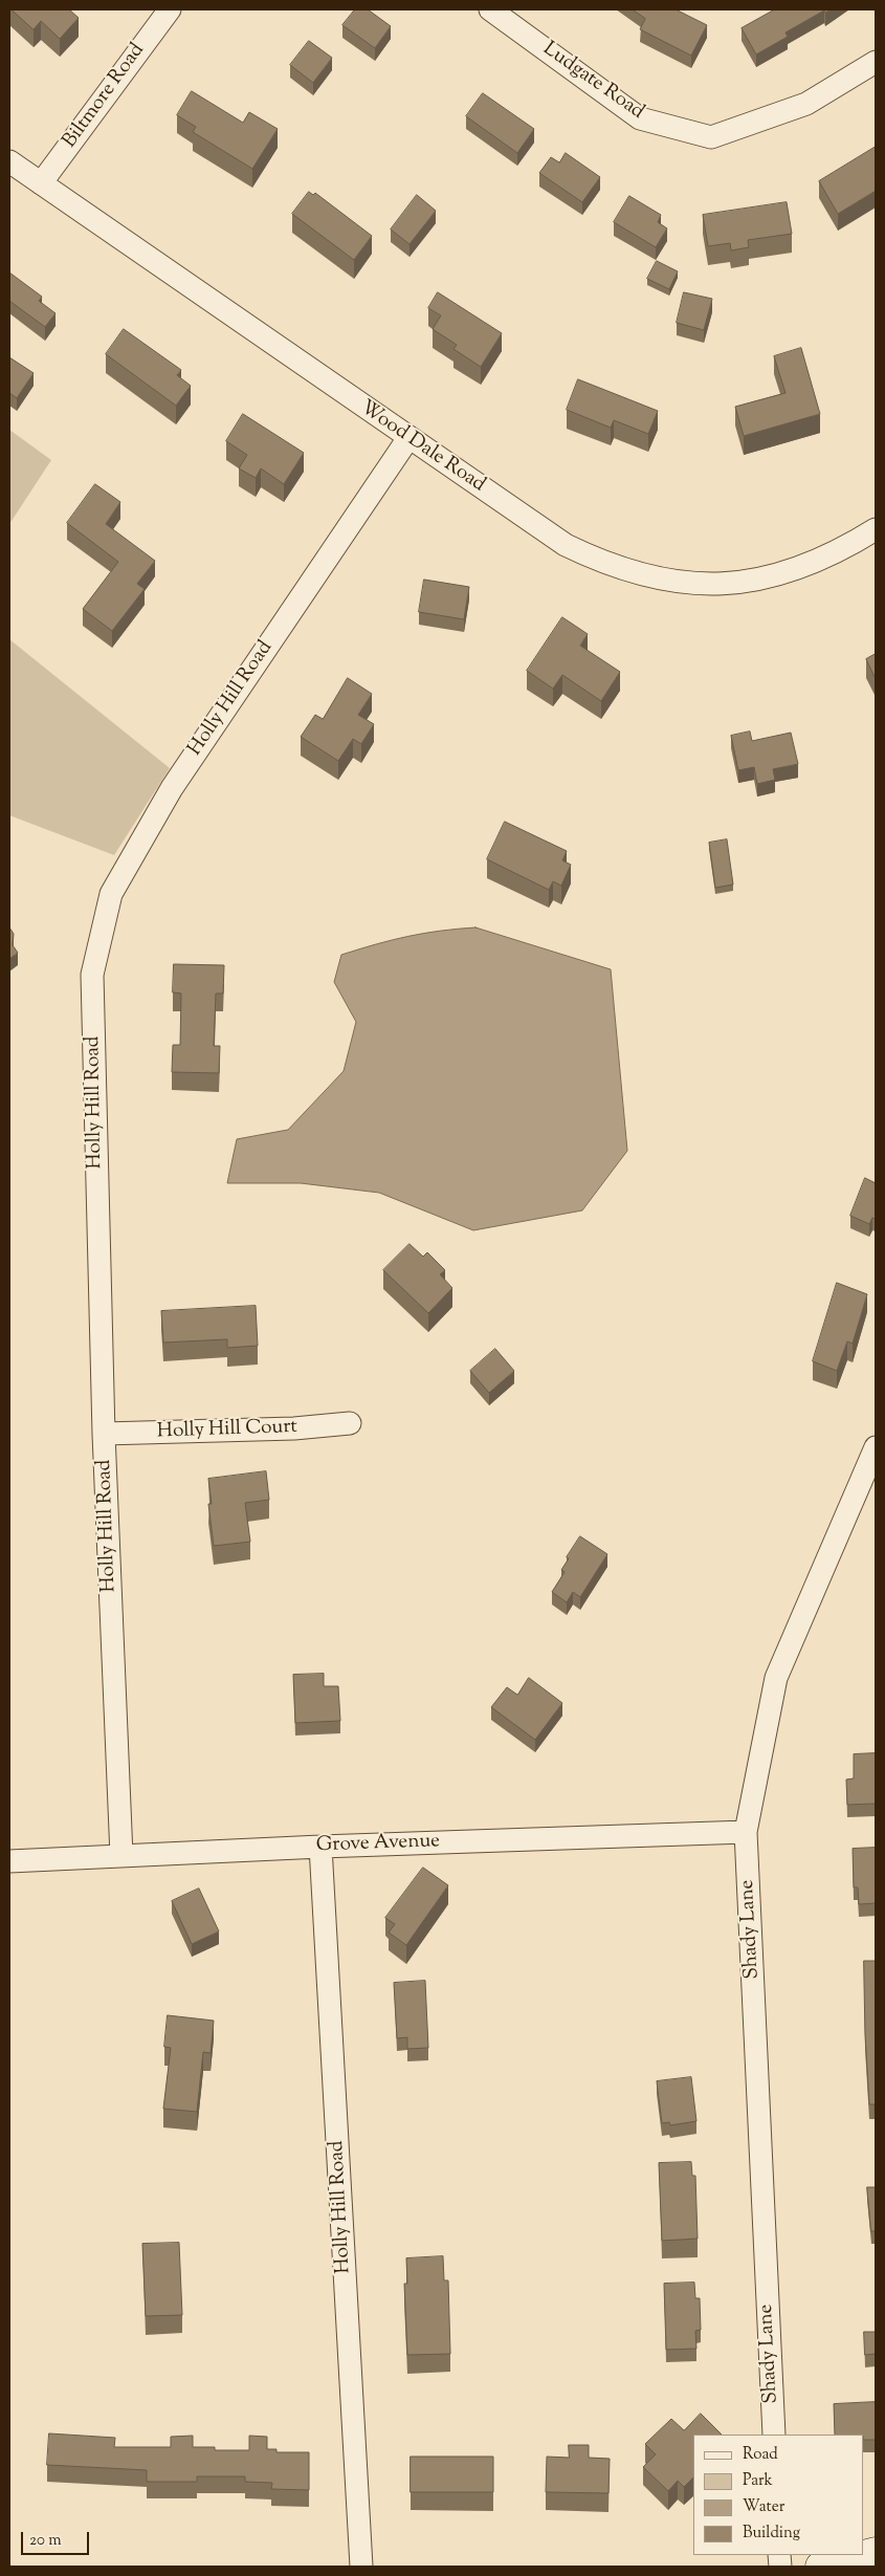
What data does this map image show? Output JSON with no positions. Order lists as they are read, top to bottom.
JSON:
{
  "streets": {
    "street": [
      "Ludgate Road",
      "Biltmore Road",
      "Wood Dale Road",
      "Holly Hill Road",
      "Holly Hill Court",
      "Grove Avenue",
      "Shady Lane"
    ]
  },
  "crossings": [
    ["Biltmore Road", "Wood Dale Road"],
    ["Wood Dale Road", "Holly Hill Road"],
    ["Holly Hill Road", "Holly Hill Court"],
    ["Holly Hill Road", "Grove Avenue"],
    ["Grove Avenue", "Shady Lane"]
  ],
  "legend": [
    "Road",
    "Park",
    "Water",
    "Building"
  ],
  "scale_bar": "20 m"
}
